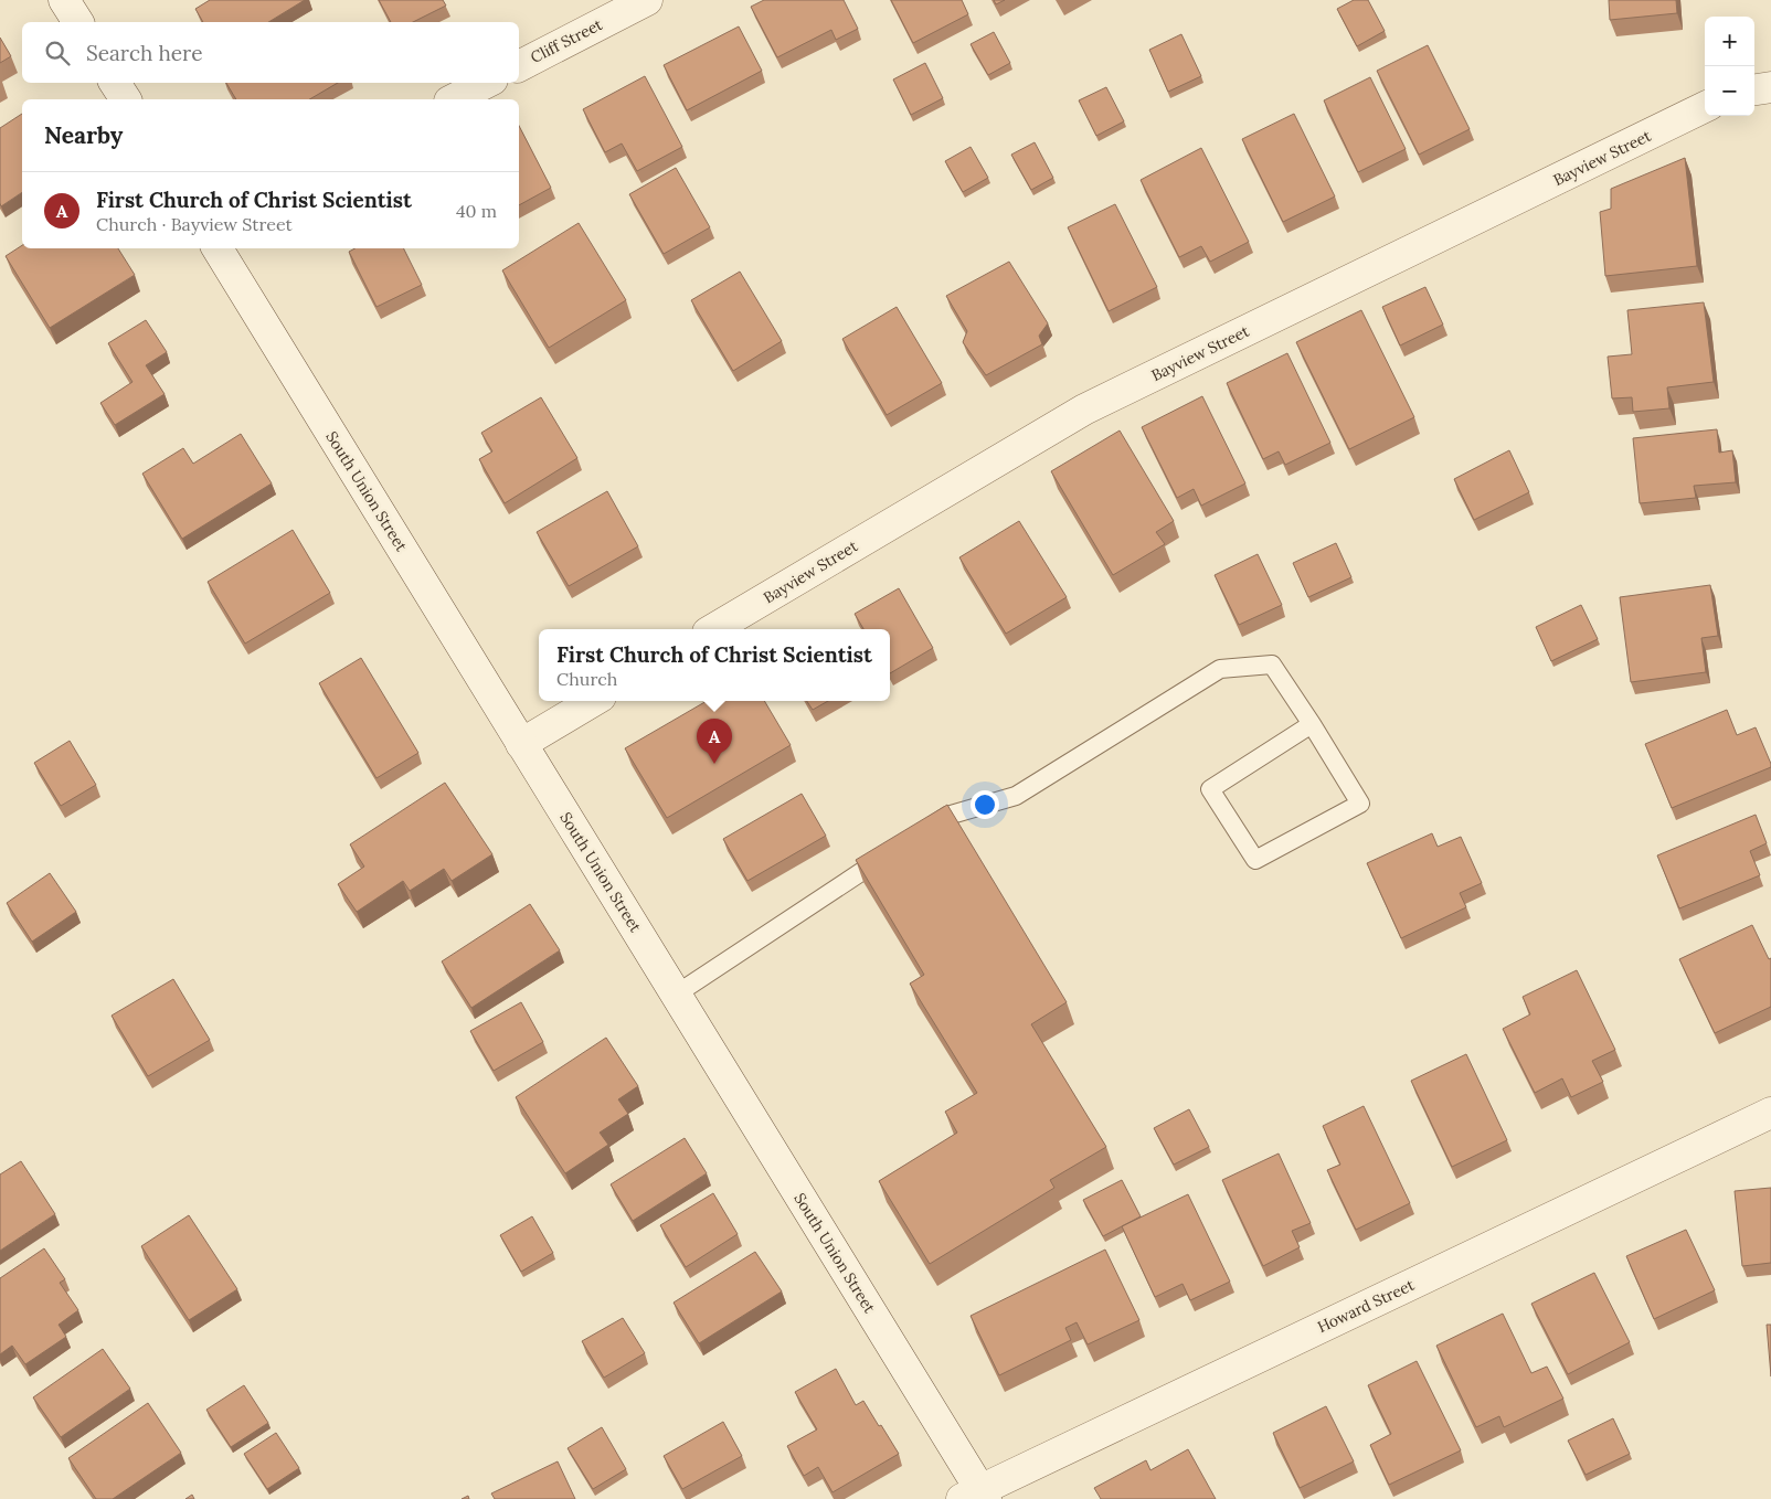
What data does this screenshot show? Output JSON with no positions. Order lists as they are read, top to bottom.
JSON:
{
  "streets": {
    "street": [
      "Cliff Street",
      "Bayview Street",
      "South Union Street",
      "Howard Street"
    ]
  },
  "crossings": [
    ["South Union Street", "Howard Street"]
  ],
  "page": {
    "map_buttons": ["+", "−"],
    "search": "Search here",
    "heading": "Nearby",
    "list": [
      {
        "mark": "A",
        "name": "First Church of Christ Scientist",
        "note": "Church · Bayview Street",
        "value": "40 m"
      }
    ],
    "popup": ["First Church of Christ Scientist", "Church"],
    "pins": "A"
  }
}
